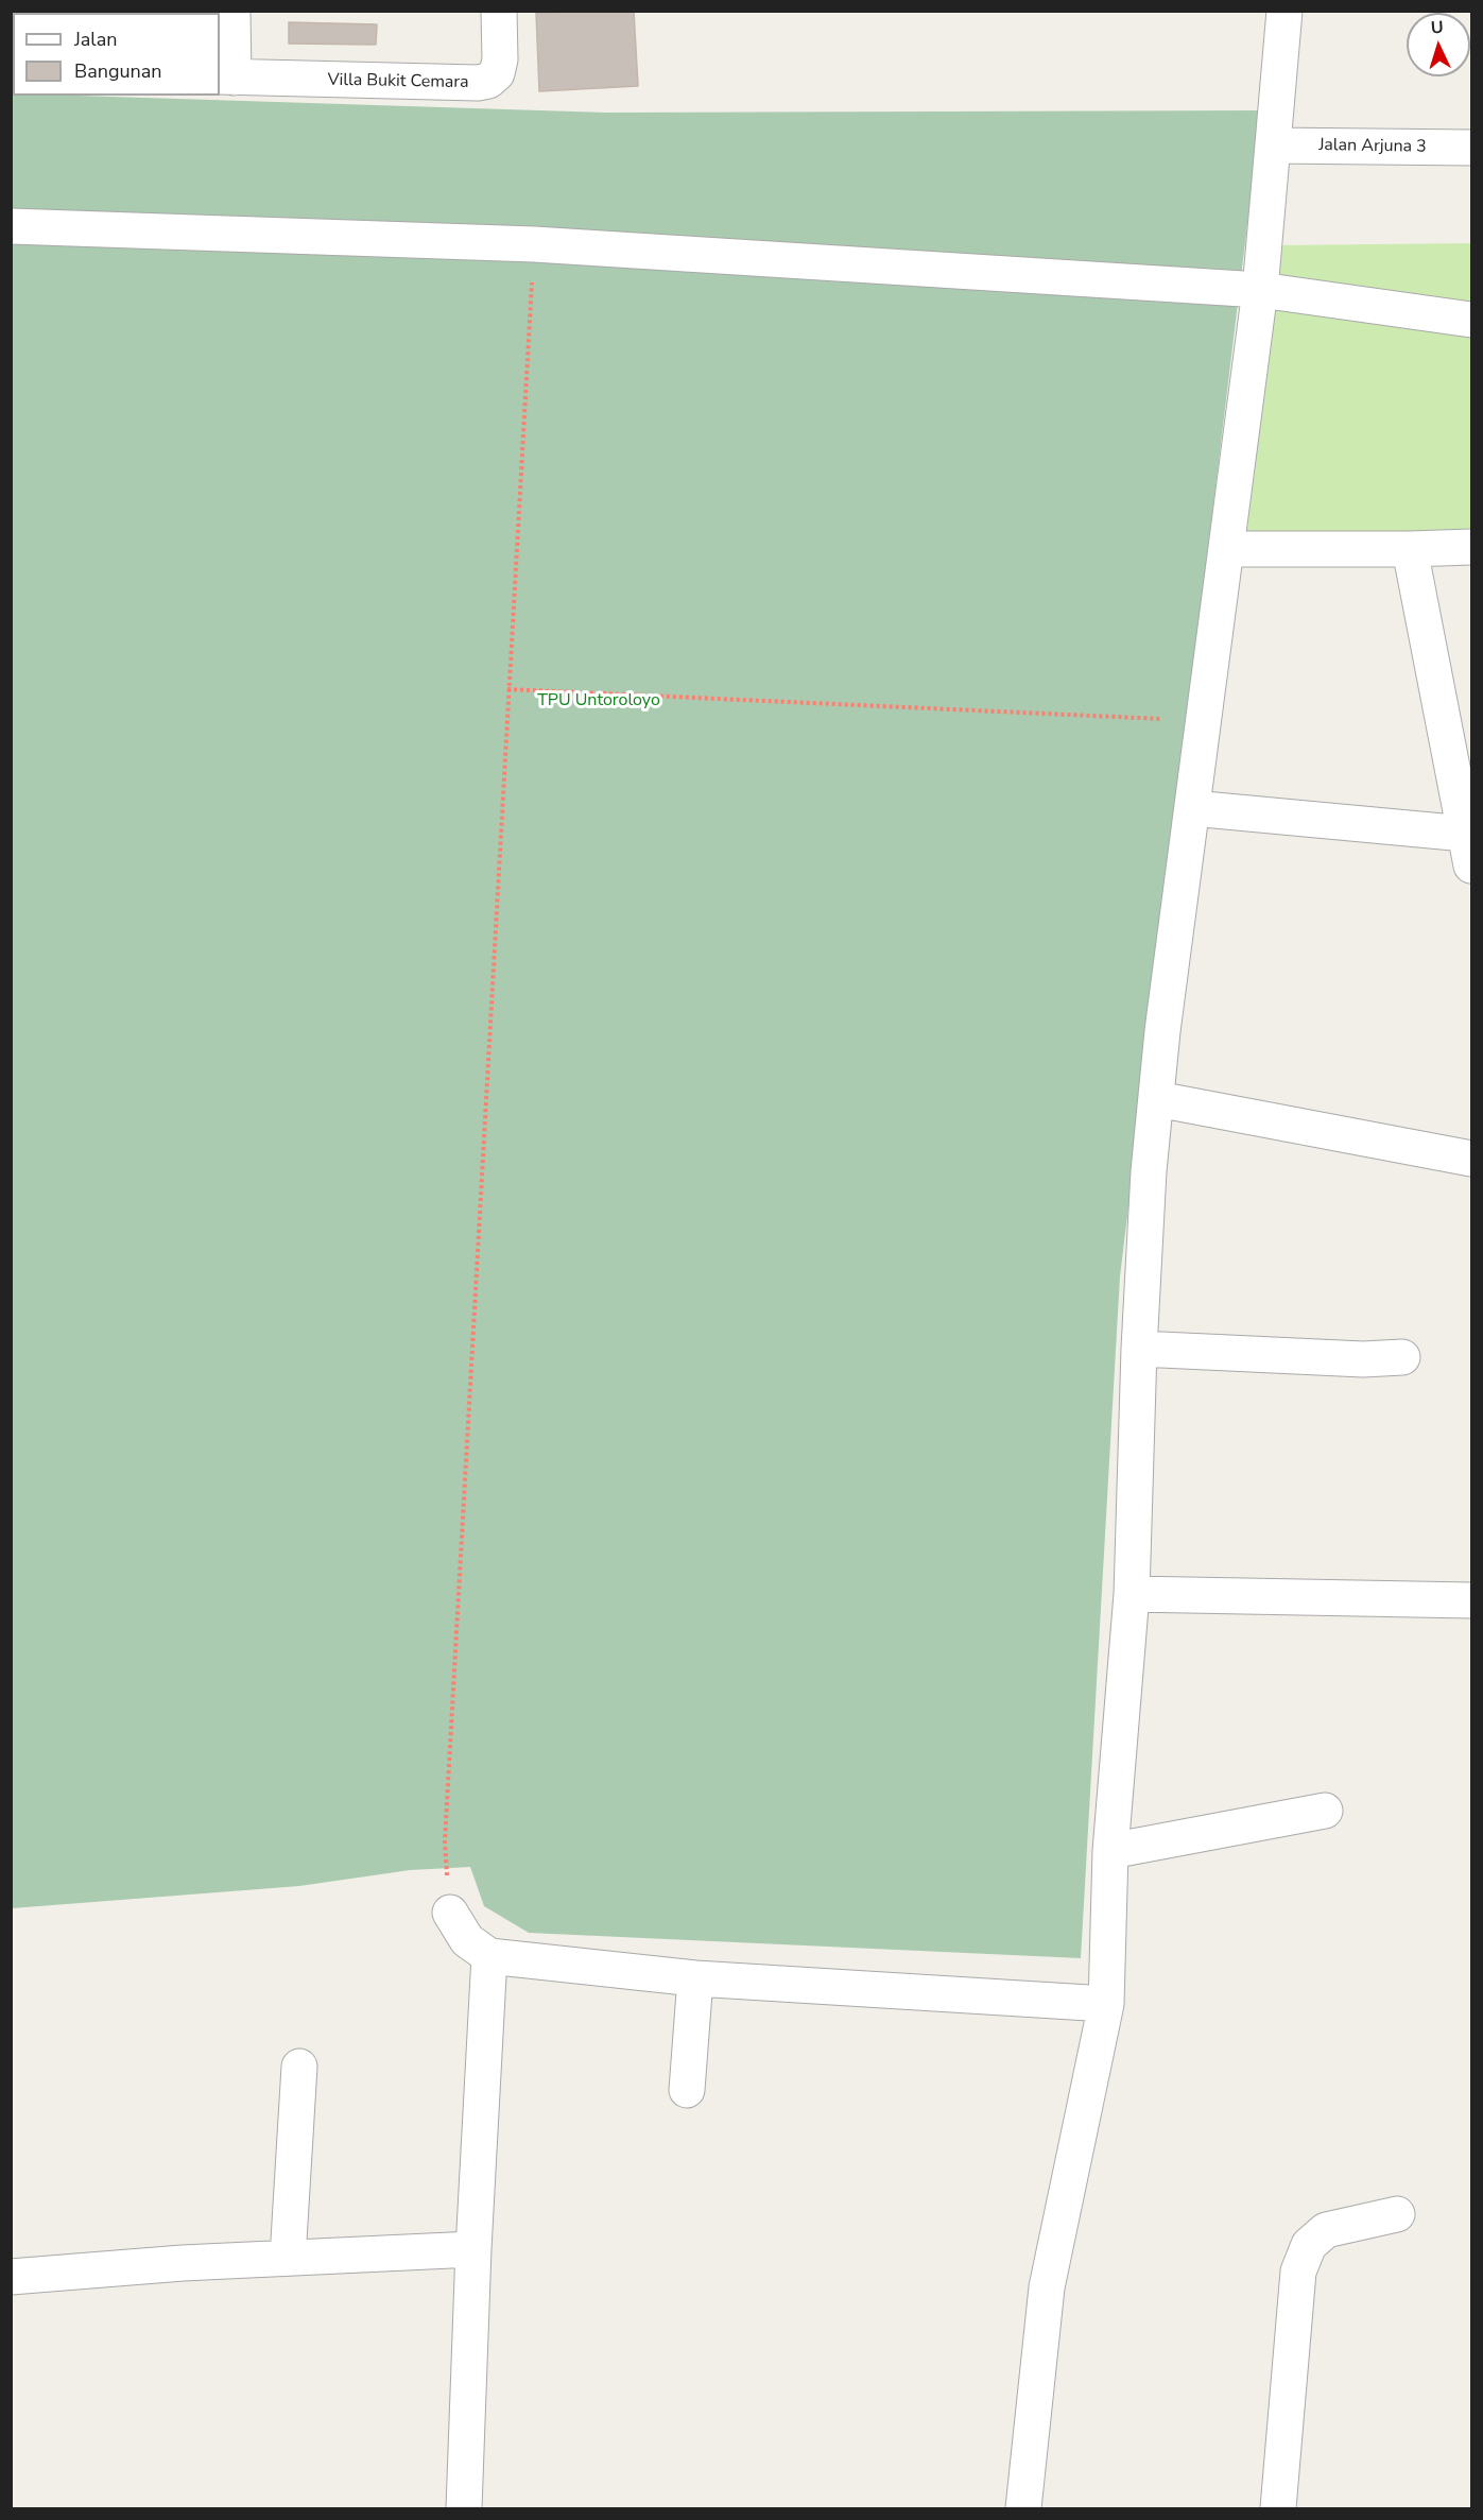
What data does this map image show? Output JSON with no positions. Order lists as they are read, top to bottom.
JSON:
{
  "streets": {
    "street": ["Villa Bukit Cemara", "Jalan Arjuna 3"]
  },
  "parks": ["TPU Untoroloyo"],
  "legend": ["Jalan", "Bangunan"],
  "north": "top"
}
